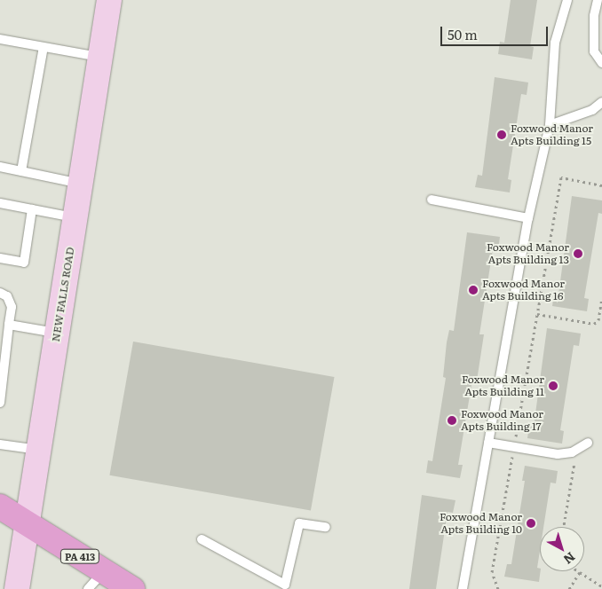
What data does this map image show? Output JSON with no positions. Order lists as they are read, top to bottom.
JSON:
{
  "streets": {
    "main road": ["NEW FALLS ROAD", "PA 413"]
  },
  "crossings": [
    ["NEW FALLS ROAD", "PA 413"]
  ],
  "places": [
    "Foxwood Manor Apts Building 15",
    "Foxwood Manor Apts Building 13",
    "Foxwood Manor Apts Building 16",
    "Foxwood Manor Apts Building 11",
    "Foxwood Manor Apts Building 17",
    "Foxwood Manor Apts Building 10"
  ],
  "scale_bar": "50 m",
  "north": "bottom right"
}
